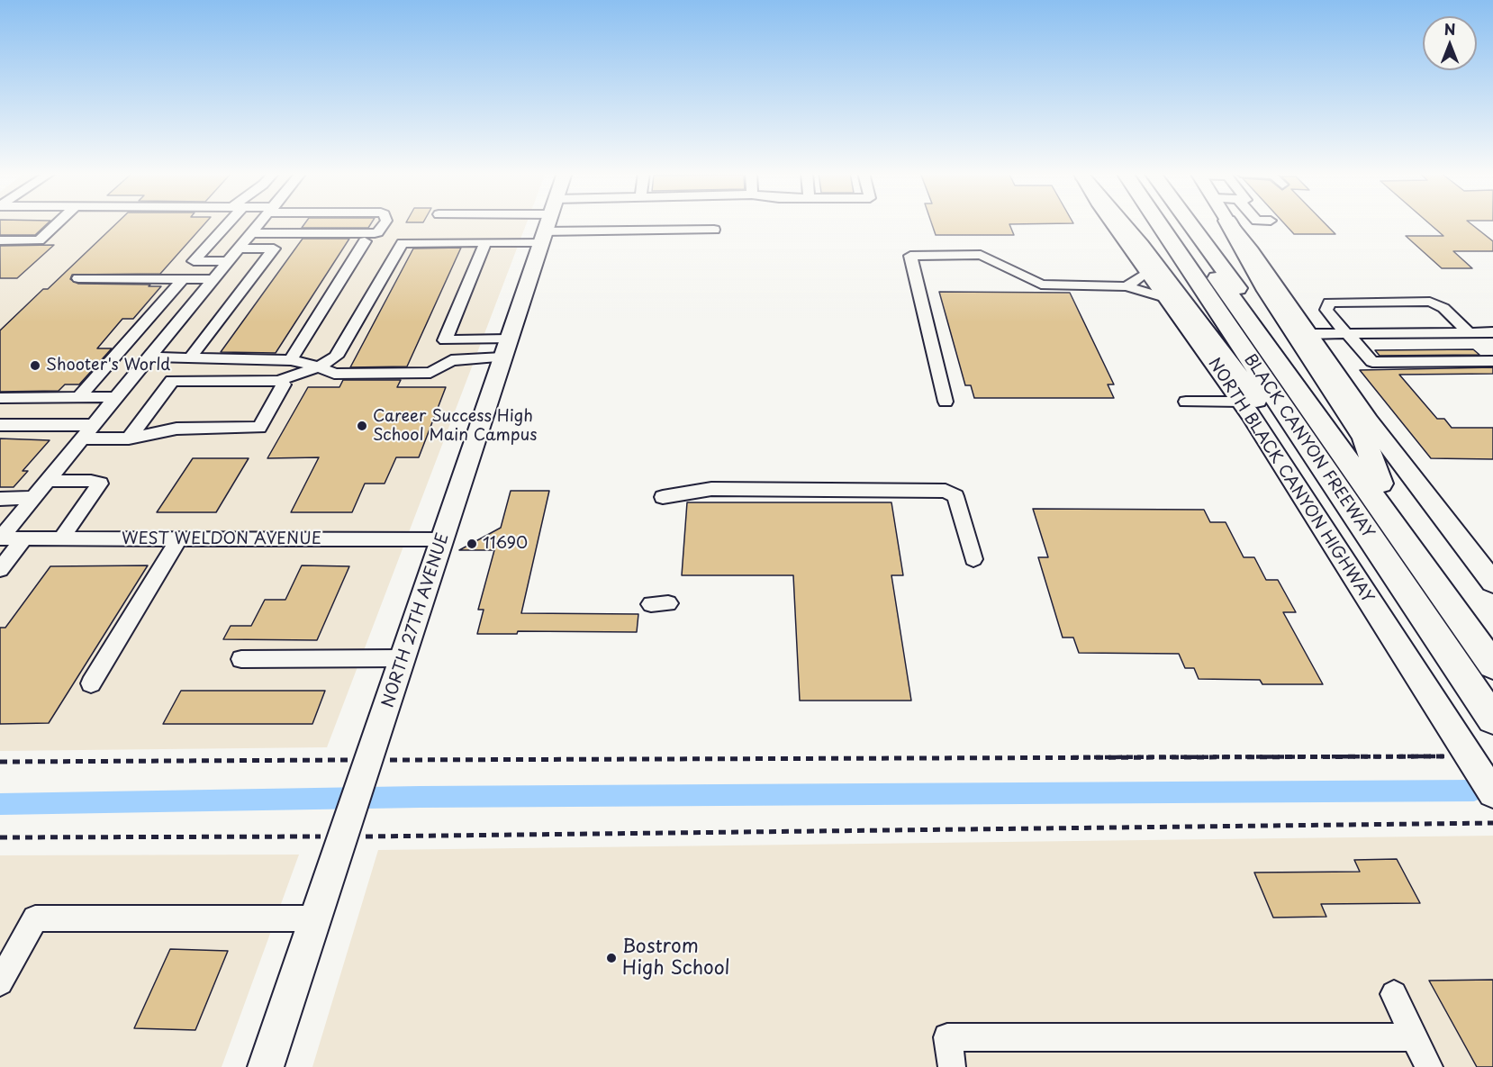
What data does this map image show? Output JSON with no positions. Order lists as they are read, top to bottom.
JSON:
{
  "streets": {
    "highway": ["BLACK CANYON FREEWAY"],
    "main road": ["NORTH BLACK CANYON HIGHWAY", "NORTH 27TH AVENUE"],
    "street": ["WEST WELDON AVENUE"]
  },
  "crossings": [
    ["WEST WELDON AVENUE", "NORTH 27TH AVENUE"]
  ],
  "places": [
    "Shooter's World",
    "Career Success High School Main Campus",
    "11690",
    "Bostrom High School"
  ],
  "north": "top"
}
